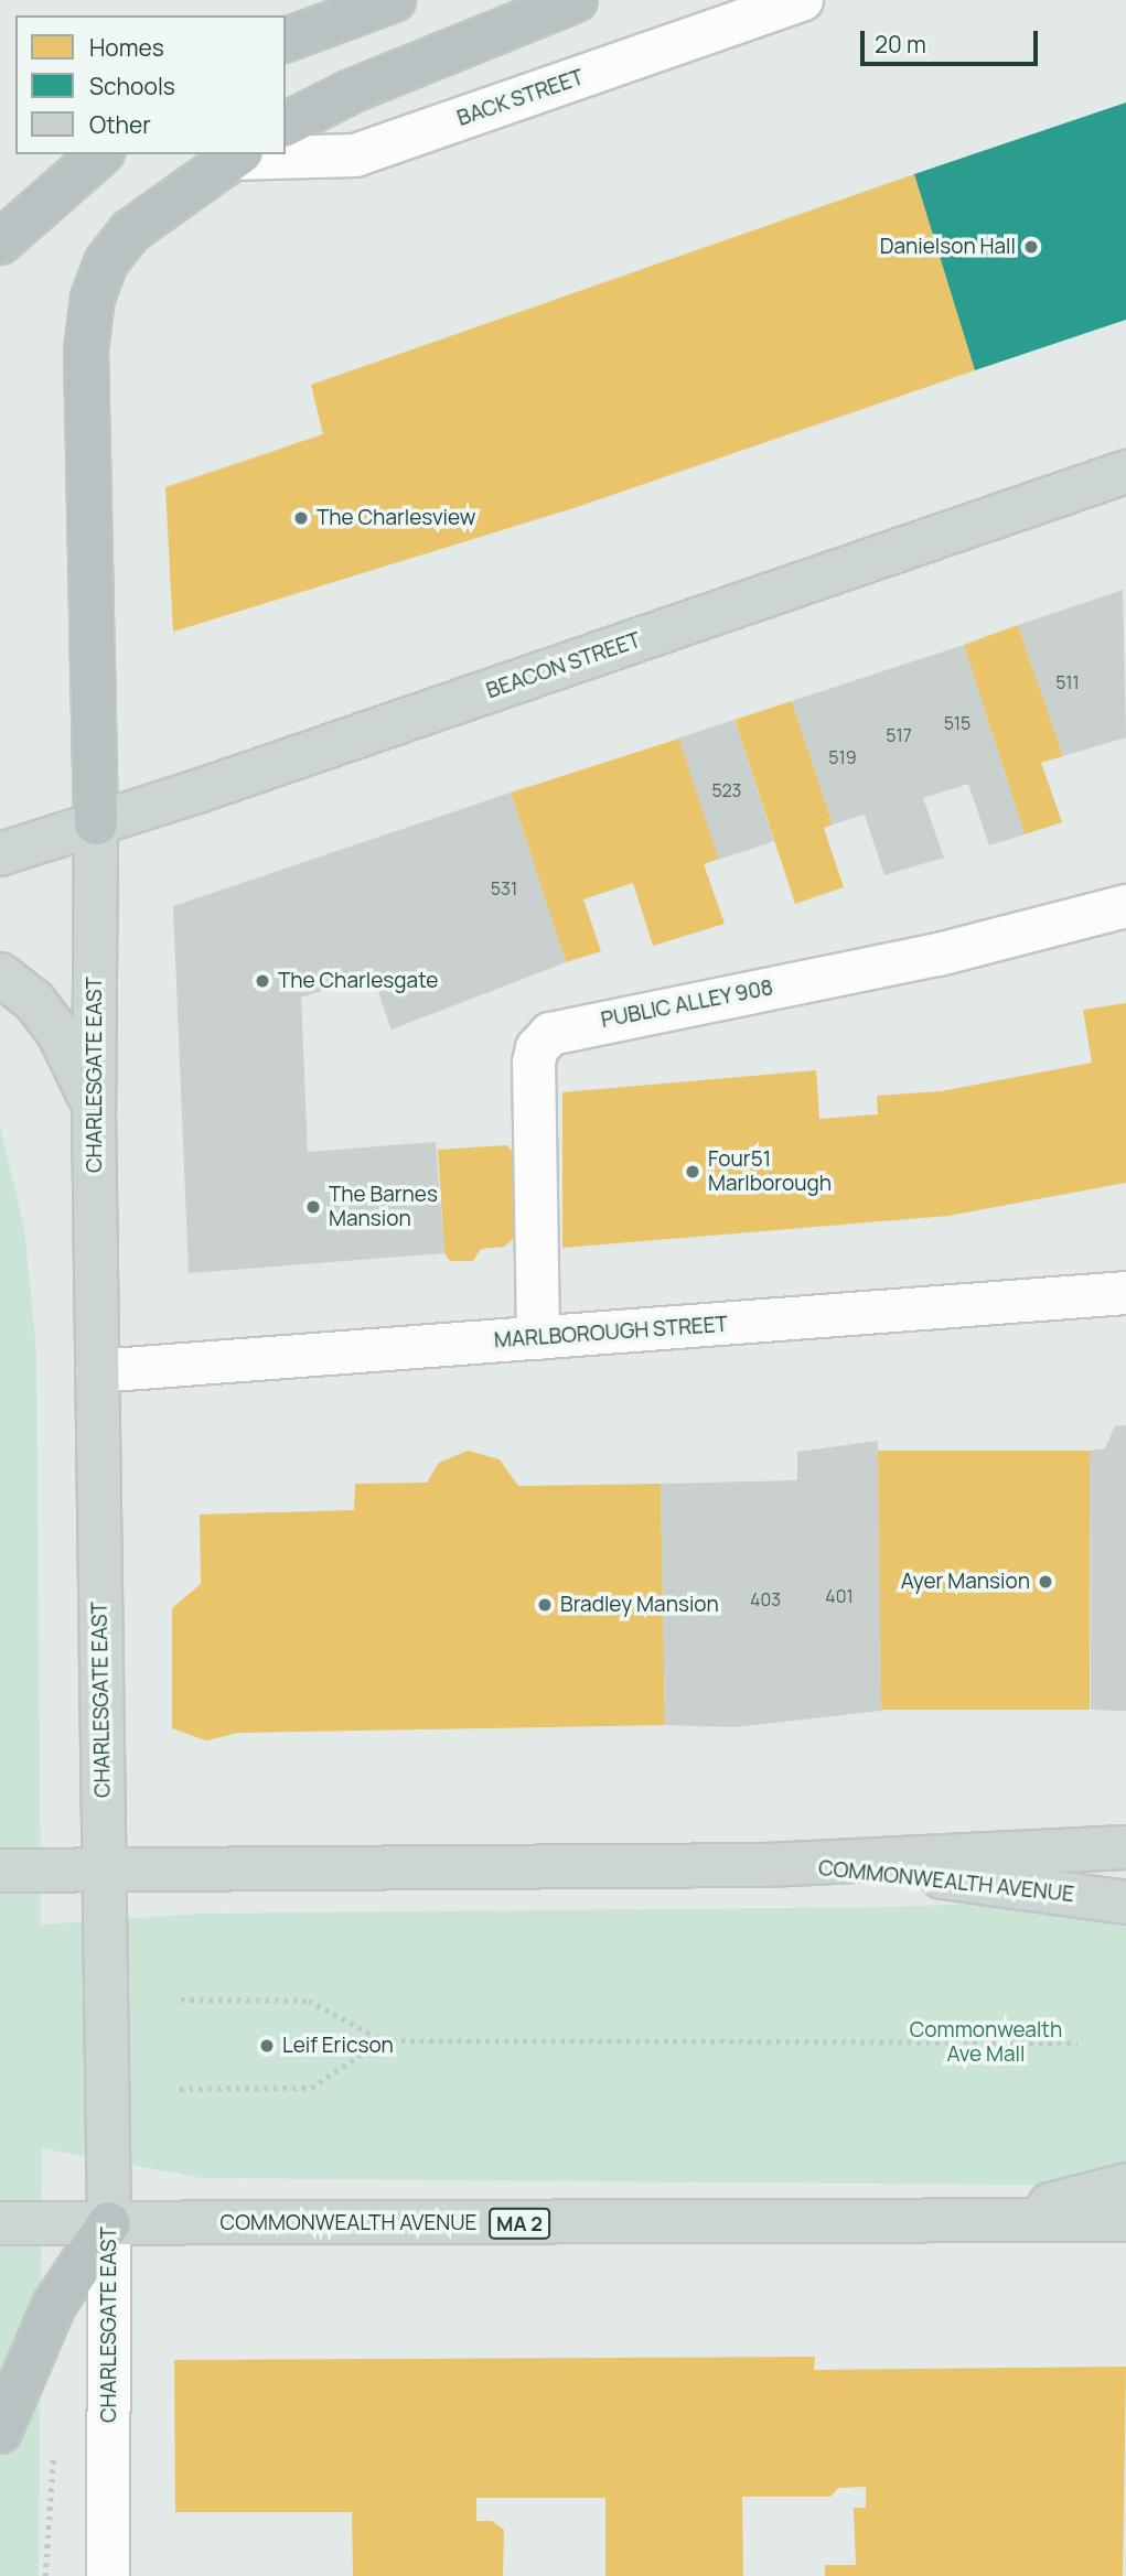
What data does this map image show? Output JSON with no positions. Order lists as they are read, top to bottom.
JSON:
{
  "streets": {
    "main road": [
      "BEACON STREET",
      "CHARLESGATE EAST",
      "COMMONWEALTH AVENUE",
      "MA 2"
    ],
    "street": ["BACK STREET", "PUBLIC ALLEY 908", "MARLBOROUGH STREET"]
  },
  "crossings": [
    ["BEACON STREET", "CHARLESGATE EAST"],
    ["PUBLIC ALLEY 908", "MARLBOROUGH STREET"],
    ["CHARLESGATE EAST", "MARLBOROUGH STREET"],
    ["CHARLESGATE EAST", "COMMONWEALTH AVENUE"]
  ],
  "parks": ["Commonwealth Ave Mall"],
  "places": [
    "Danielson Hall",
    "The Charlesview",
    "The Charlesgate",
    "Four51 Marlborough",
    "The Barnes Mansion",
    "Ayer Mansion",
    "Bradley Mansion",
    "Leif Ericson"
  ],
  "house_numbers": [
    "511",
    "515",
    "517",
    "519",
    "523",
    "531",
    "401",
    "403"
  ],
  "legend": ["Homes", "Schools", "Other"],
  "scale_bar": "20 m"
}
